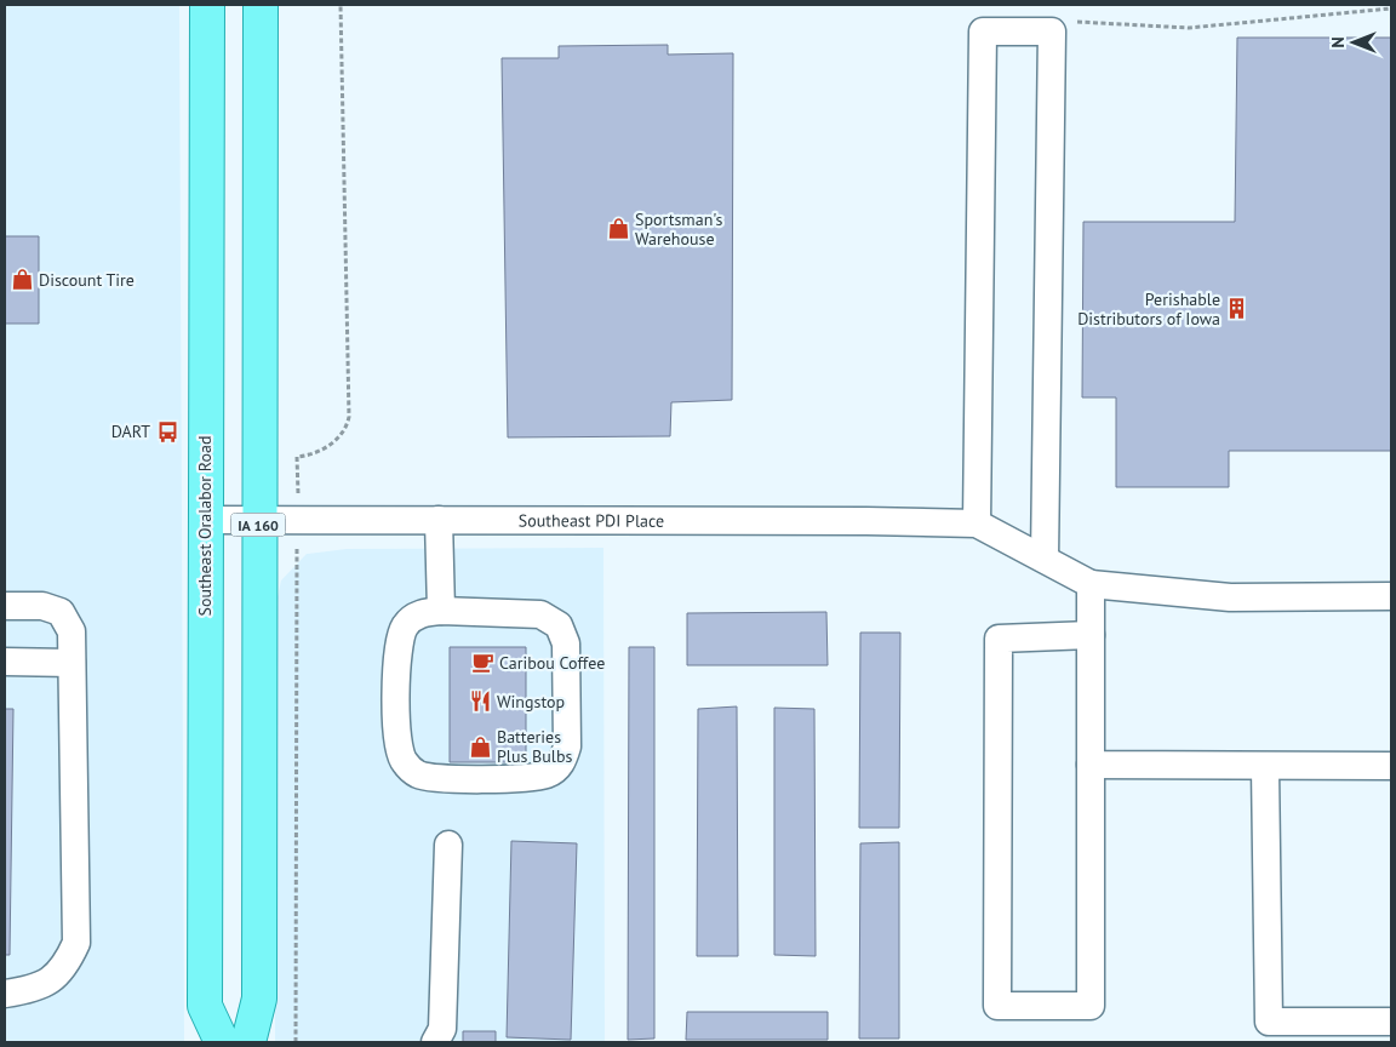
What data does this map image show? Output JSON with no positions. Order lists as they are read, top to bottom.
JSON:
{
  "streets": {
    "main road": ["IA 160", "Southeast Oralabor Road"],
    "street": ["Southeast PDI Place"]
  },
  "crossings": [
    ["Southeast PDI Place", "IA 160"],
    ["Southeast PDI Place", "Southeast Oralabor Road"]
  ],
  "places": {
    "shop": ["Sportsman's Warehouse", "Discount Tire", "Batteries Plus Bulbs"],
    "building": ["Perishable Distributors of Iowa"],
    "bus stop": ["DART"],
    "cafe": ["Caribou Coffee"],
    "restaurant": ["Wingstop"]
  },
  "north": "left"
}
